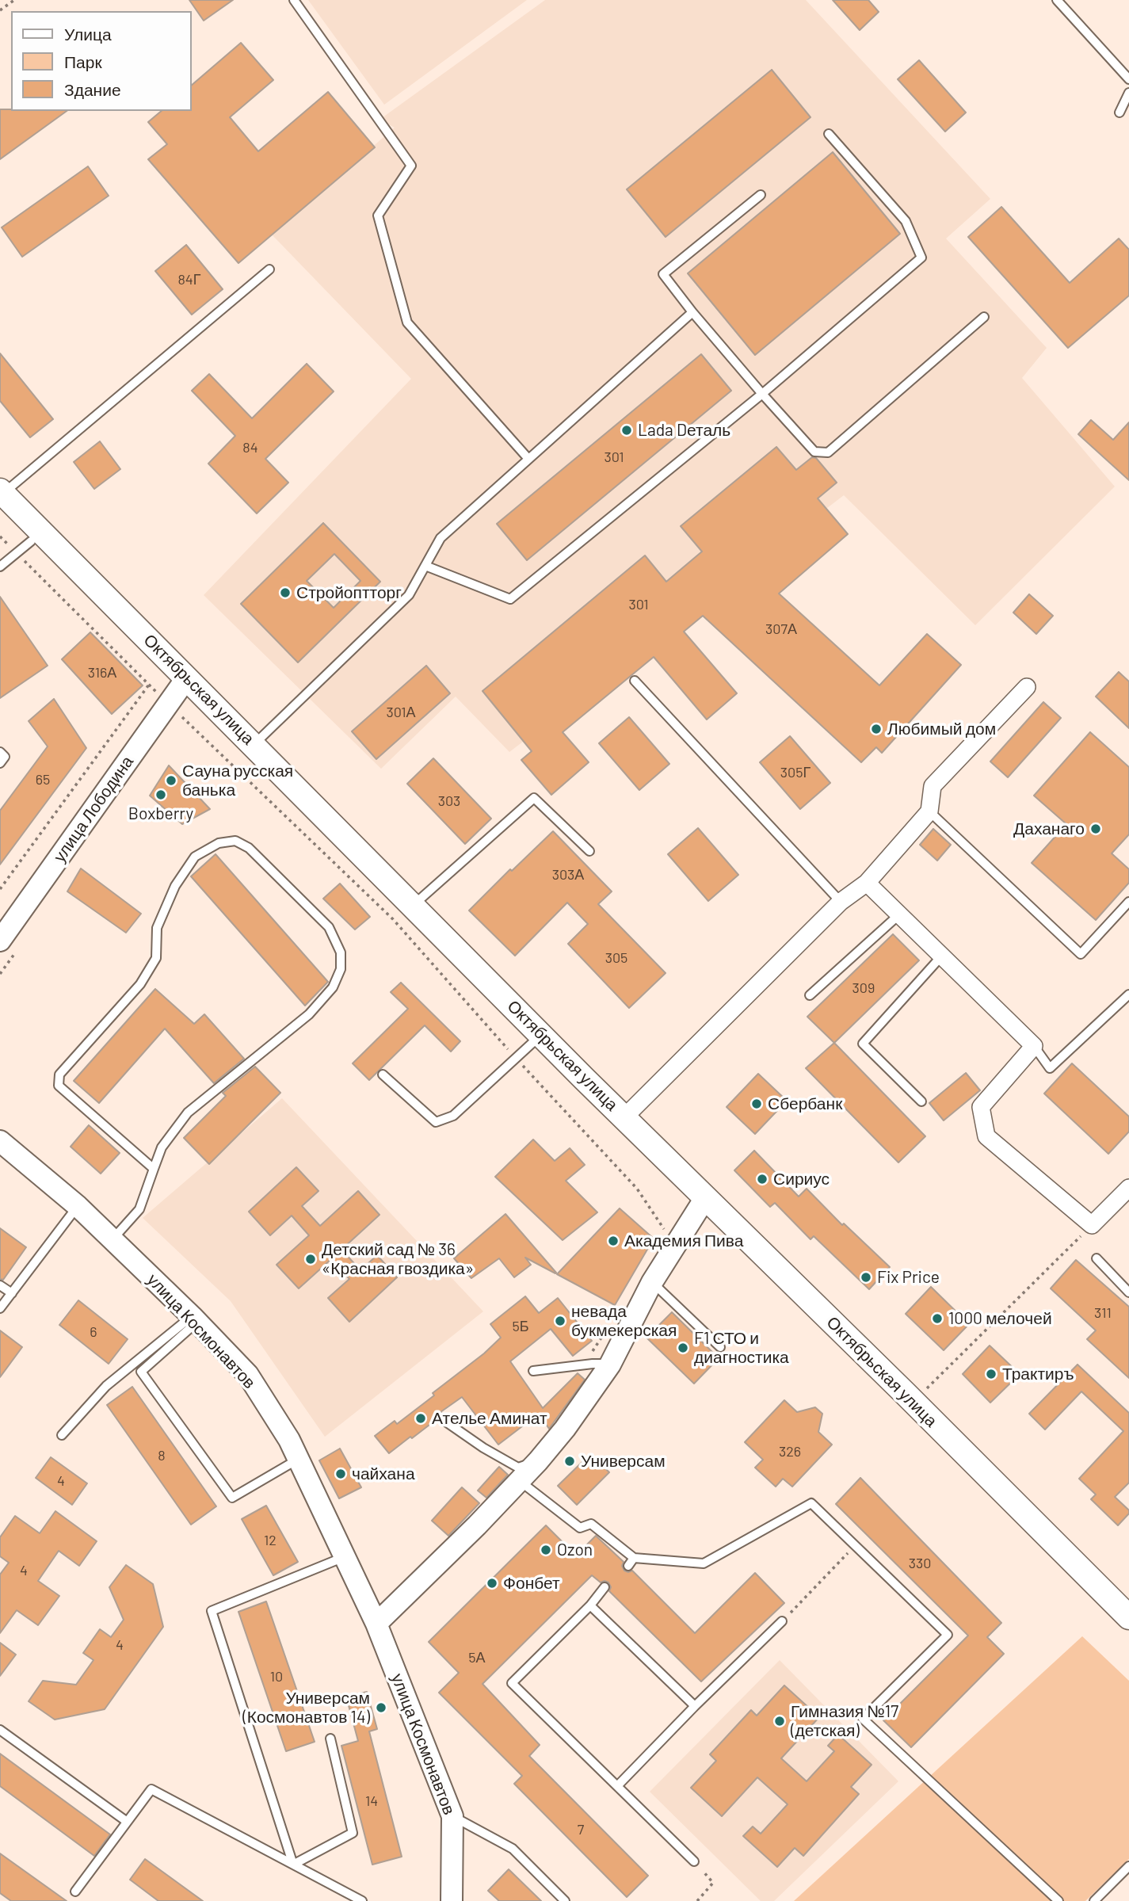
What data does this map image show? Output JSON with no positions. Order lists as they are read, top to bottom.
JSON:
{
  "streets": {
    "main road": ["Октябрьская улица"],
    "street": ["улица Лободина", "улица Космонавтов"]
  },
  "crossings": [
    ["Октябрьская улица", "улица Лободина"]
  ],
  "places": [
    "Lada Dеталь",
    "Стройоптторг",
    "Любимый дом",
    "Сауна русская банька",
    "Boxberry",
    "Даханаго",
    "Сбербанк",
    "Сириус",
    "Академия Пива",
    "Детский сад № 36 «Красная гвоздика»",
    "Fix Price",
    "1000 мелочей",
    "невада букмекерская",
    "F1 СТО и диагностика",
    "Трактиръ",
    "Ателье Аминат",
    "Универсам",
    "чайхана",
    "Ozon",
    "Фонбет",
    "Универсам (Космонавтов 14)",
    "Гимназия №17 (детская)"
  ],
  "house_numbers": [
    "84Г",
    "84",
    "301",
    "301",
    "307А",
    "316А",
    "301А",
    "305Г",
    "65",
    "303",
    "303А",
    "305",
    "309",
    "311",
    "5Б",
    "6",
    "326",
    "8",
    "4",
    "12",
    "330",
    "4",
    "4",
    "5А",
    "10",
    "14",
    "7"
  ],
  "legend": ["Улица", "Парк", "Здание"]
}
